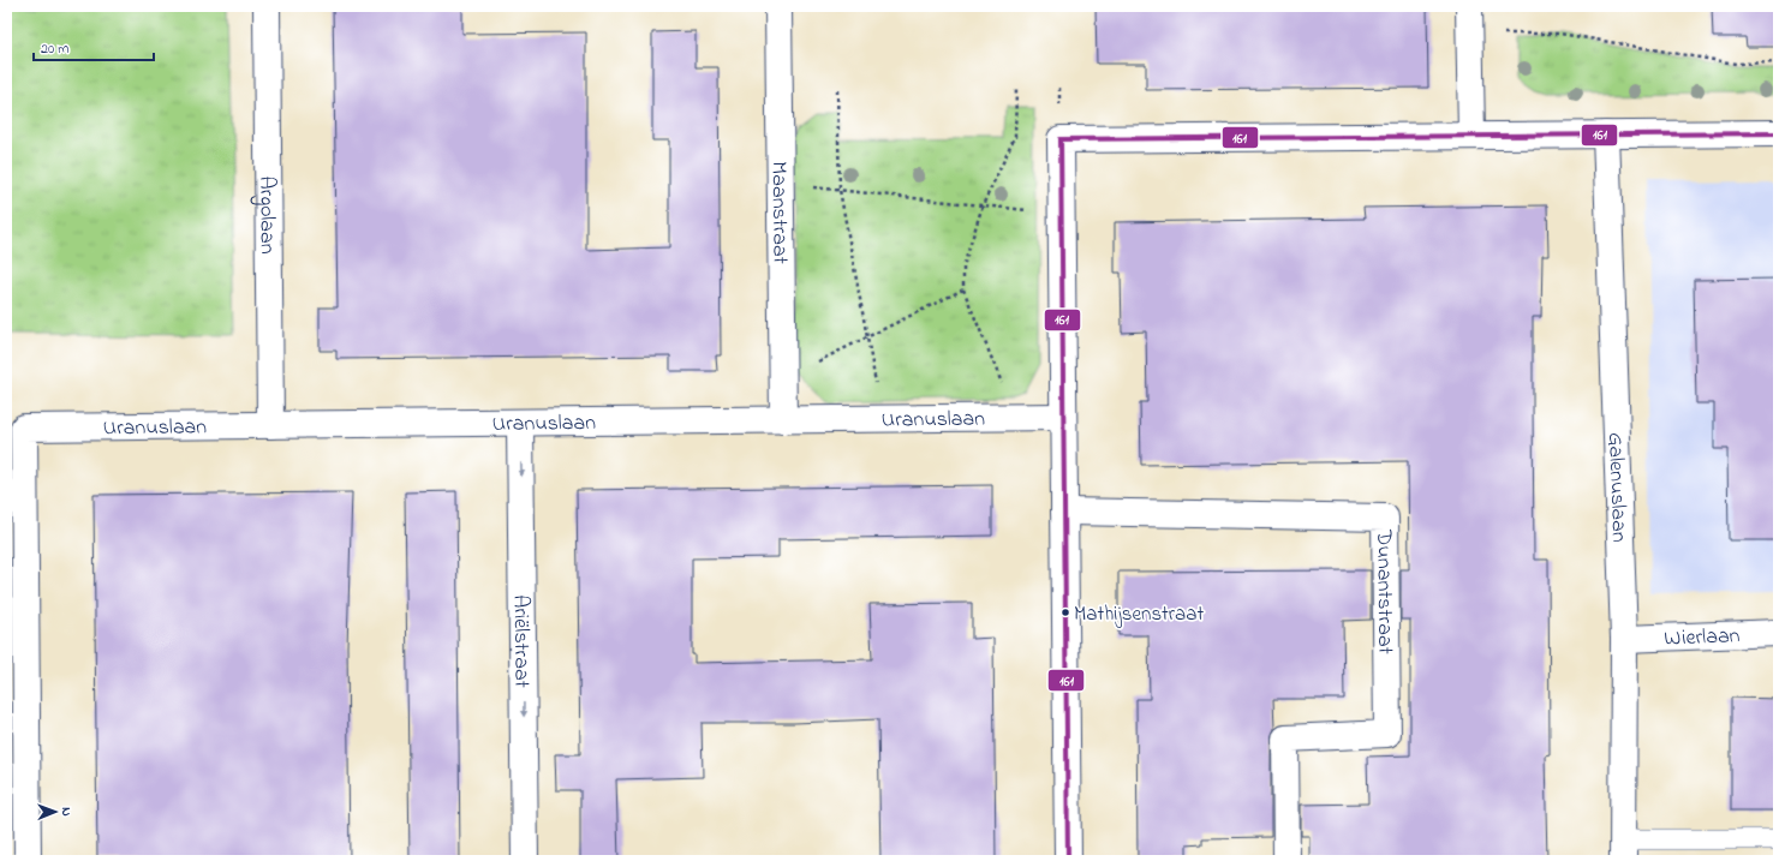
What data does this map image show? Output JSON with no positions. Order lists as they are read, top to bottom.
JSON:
{
  "streets": {
    "street": [
      "Maanstraat",
      "Argolaan",
      "Uranuslaan",
      "Galenuslaan",
      "Dunantstraat",
      "Wierlaan",
      "Ariëlstraat"
    ]
  },
  "crossings": [
    ["Maanstraat", "Uranuslaan"],
    ["Argolaan", "Uranuslaan"],
    ["Uranuslaan", "Ariëlstraat"],
    ["Galenuslaan", "Wierlaan"]
  ],
  "one_way": ["Ariëlstraat"],
  "places": ["Mathijsenstraat"],
  "lines": ["transit line 161"],
  "scale_bar": "20 m",
  "north": "right"
}
